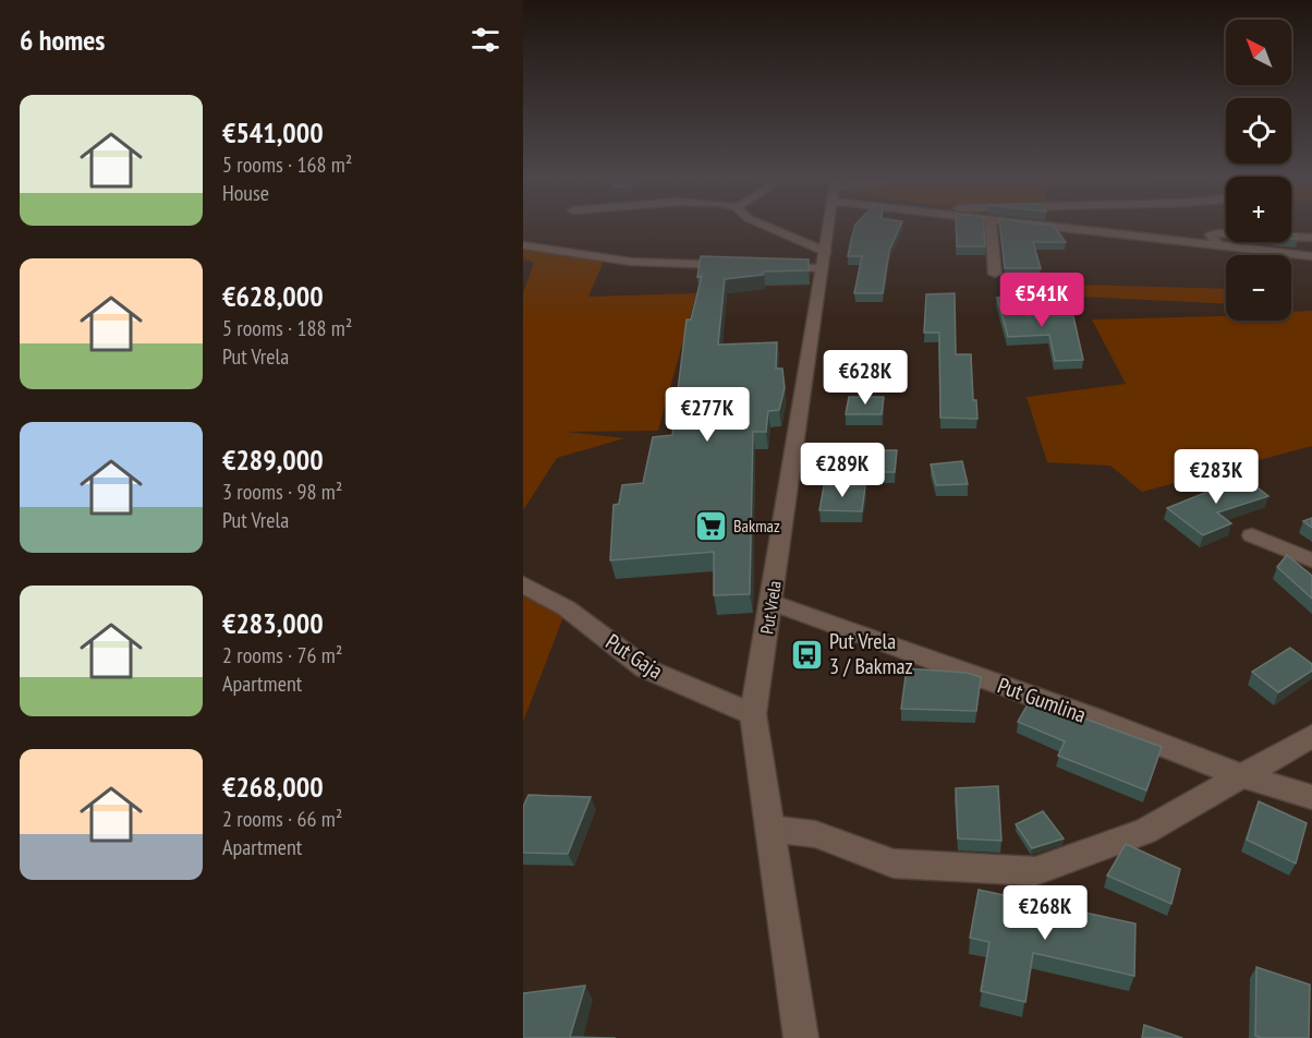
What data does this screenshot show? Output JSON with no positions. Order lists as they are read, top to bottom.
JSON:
{
  "streets": {
    "street": ["Put Vrela", "Put Gaja", "Put Gumlina"]
  },
  "crossings": [
    ["Put Vrela", "Put Gaja"],
    ["Put Vrela", "Put Gumlina"]
  ],
  "places": {
    "supermarket": ["Bakmaz"],
    "bus stop": ["Put Vrela 3 / Bakmaz"]
  },
  "north": "top left",
  "page": {
    "heading": "6 homes",
    "map_buttons": ["+", "−"],
    "list": [
      {
        "name": "€541,000",
        "note": "5 rooms · 168 m² · House"
      },
      {
        "name": "€628,000",
        "note": "5 rooms · 188 m² · Put Vrela"
      },
      {
        "name": "€289,000",
        "note": "3 rooms · 98 m² · Put Vrela"
      },
      {
        "name": "€283,000",
        "note": "2 rooms · 76 m² · Apartment"
      },
      {
        "name": "€268,000",
        "note": "2 rooms · 66 m² · Apartment"
      }
    ],
    "price": [
      "€541K",
      "€628K",
      "€277K",
      "€289K",
      "€283K",
      "€268K"
    ]
  }
}
